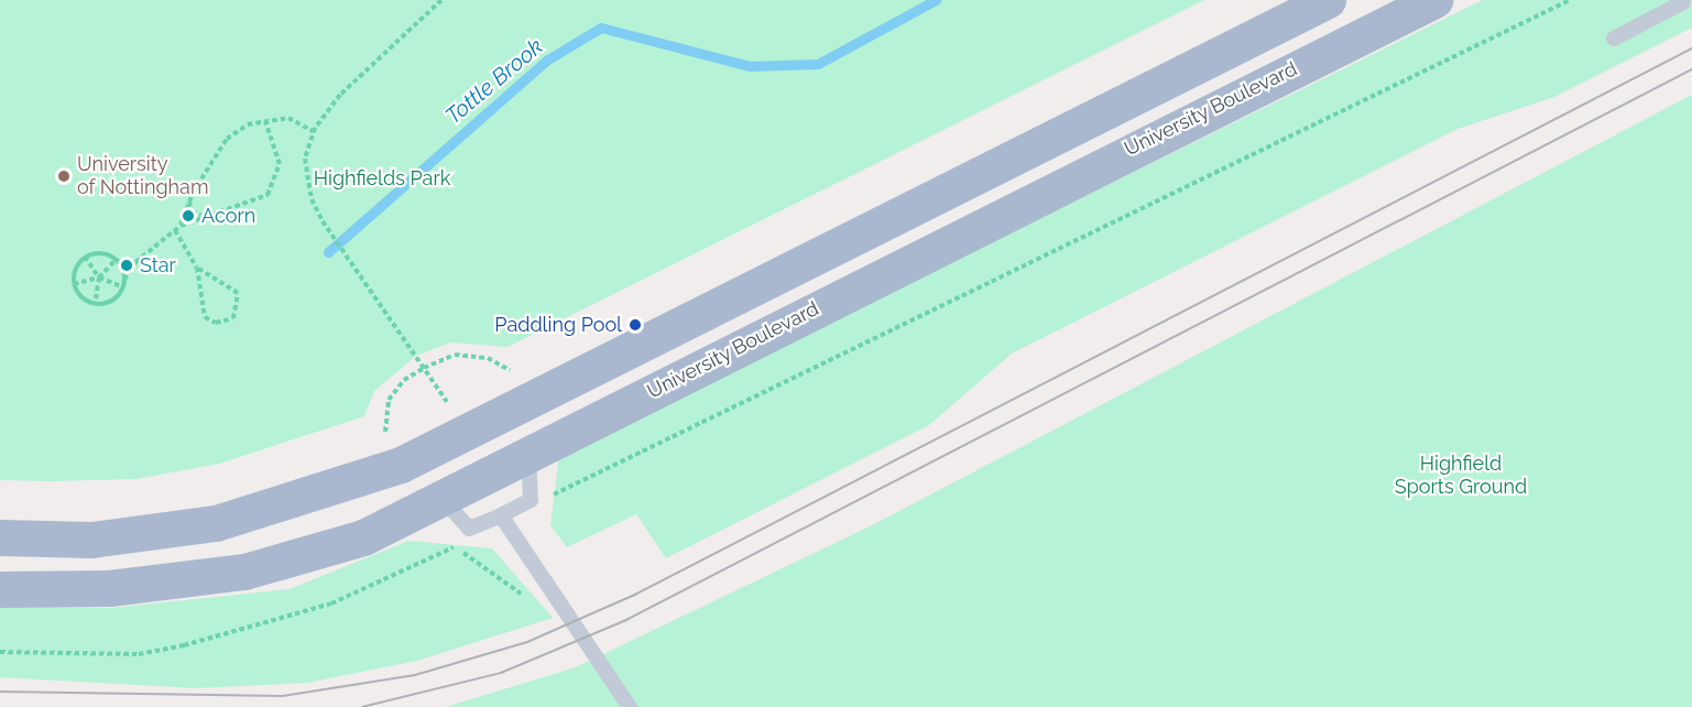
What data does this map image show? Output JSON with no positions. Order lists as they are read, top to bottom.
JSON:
{
  "streets": {
    "main road": ["University Boulevard"]
  },
  "water": ["Tottle Brook"],
  "parks": ["Highfields Park", "Highfield Sports Ground"],
  "places": [
    "University of Nottingham",
    "Acorn",
    "Star",
    "Paddling Pool"
  ]
}
